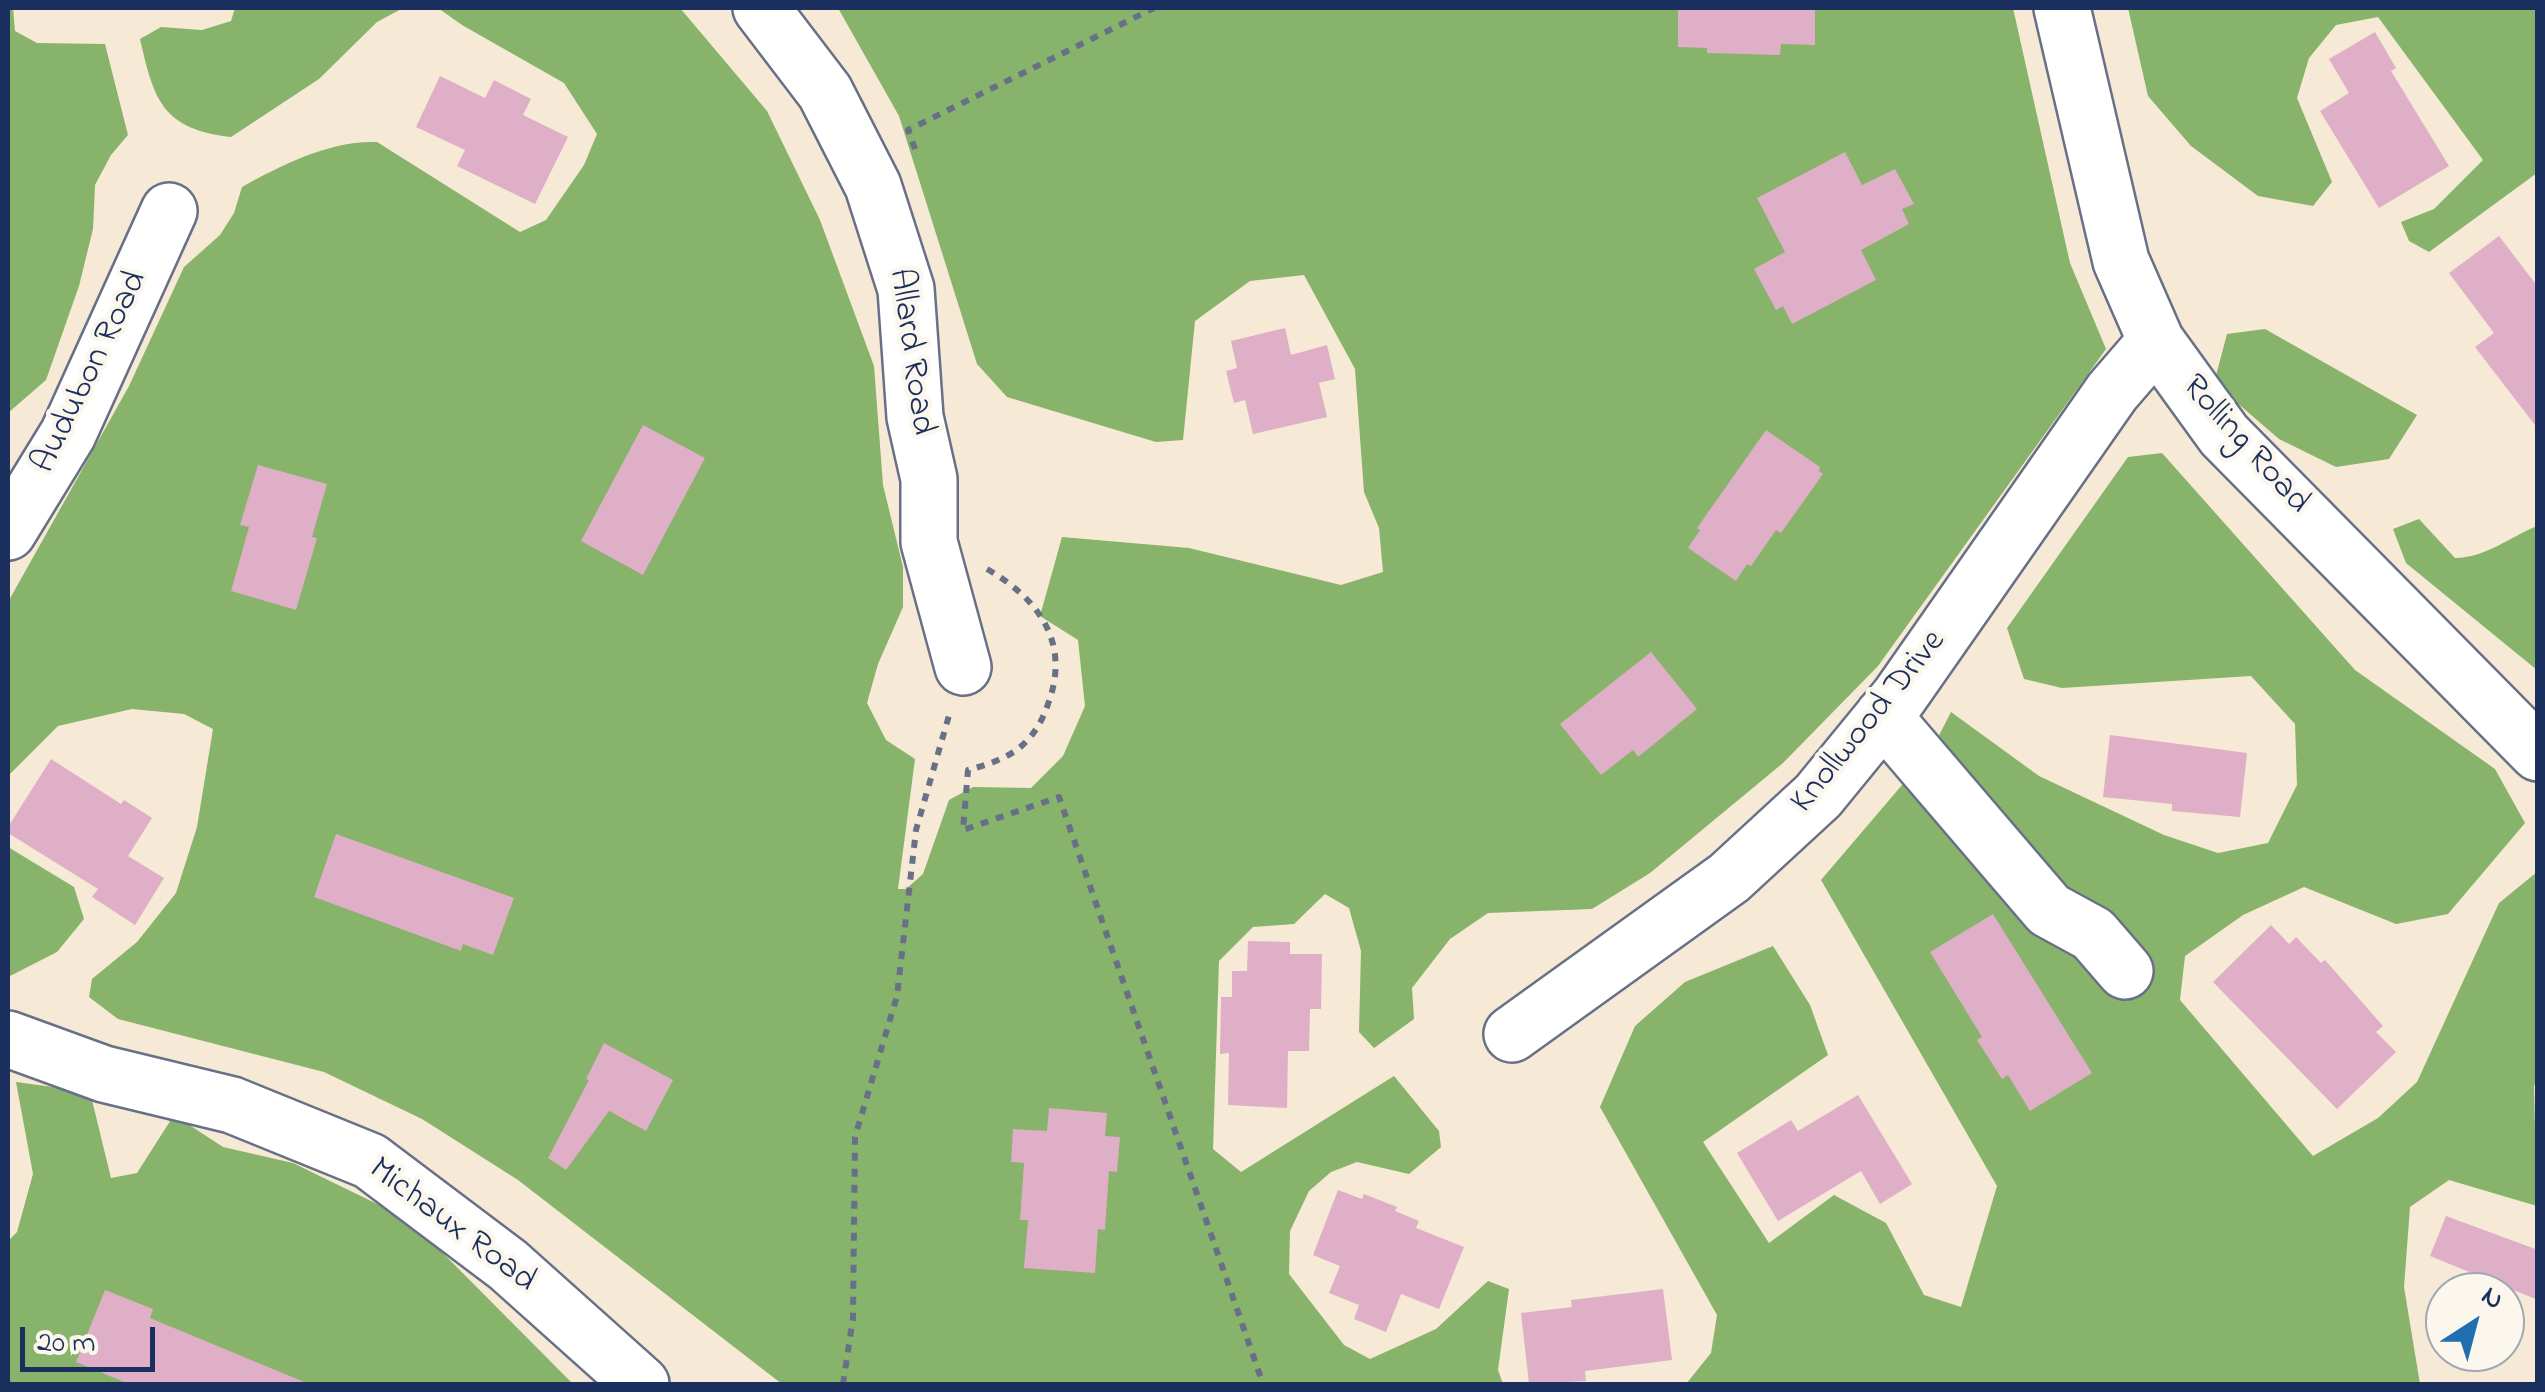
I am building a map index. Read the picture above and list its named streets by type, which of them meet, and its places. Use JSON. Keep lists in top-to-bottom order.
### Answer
{
  "streets": {
    "street": [
      "Allard Road",
      "Audubon Road",
      "Rolling Road",
      "Knollwood Drive",
      "Michaux Road"
    ]
  },
  "crossings": [
    ["Rolling Road", "Knollwood Drive"]
  ],
  "scale_bar": "20 m",
  "north": "top right"
}
